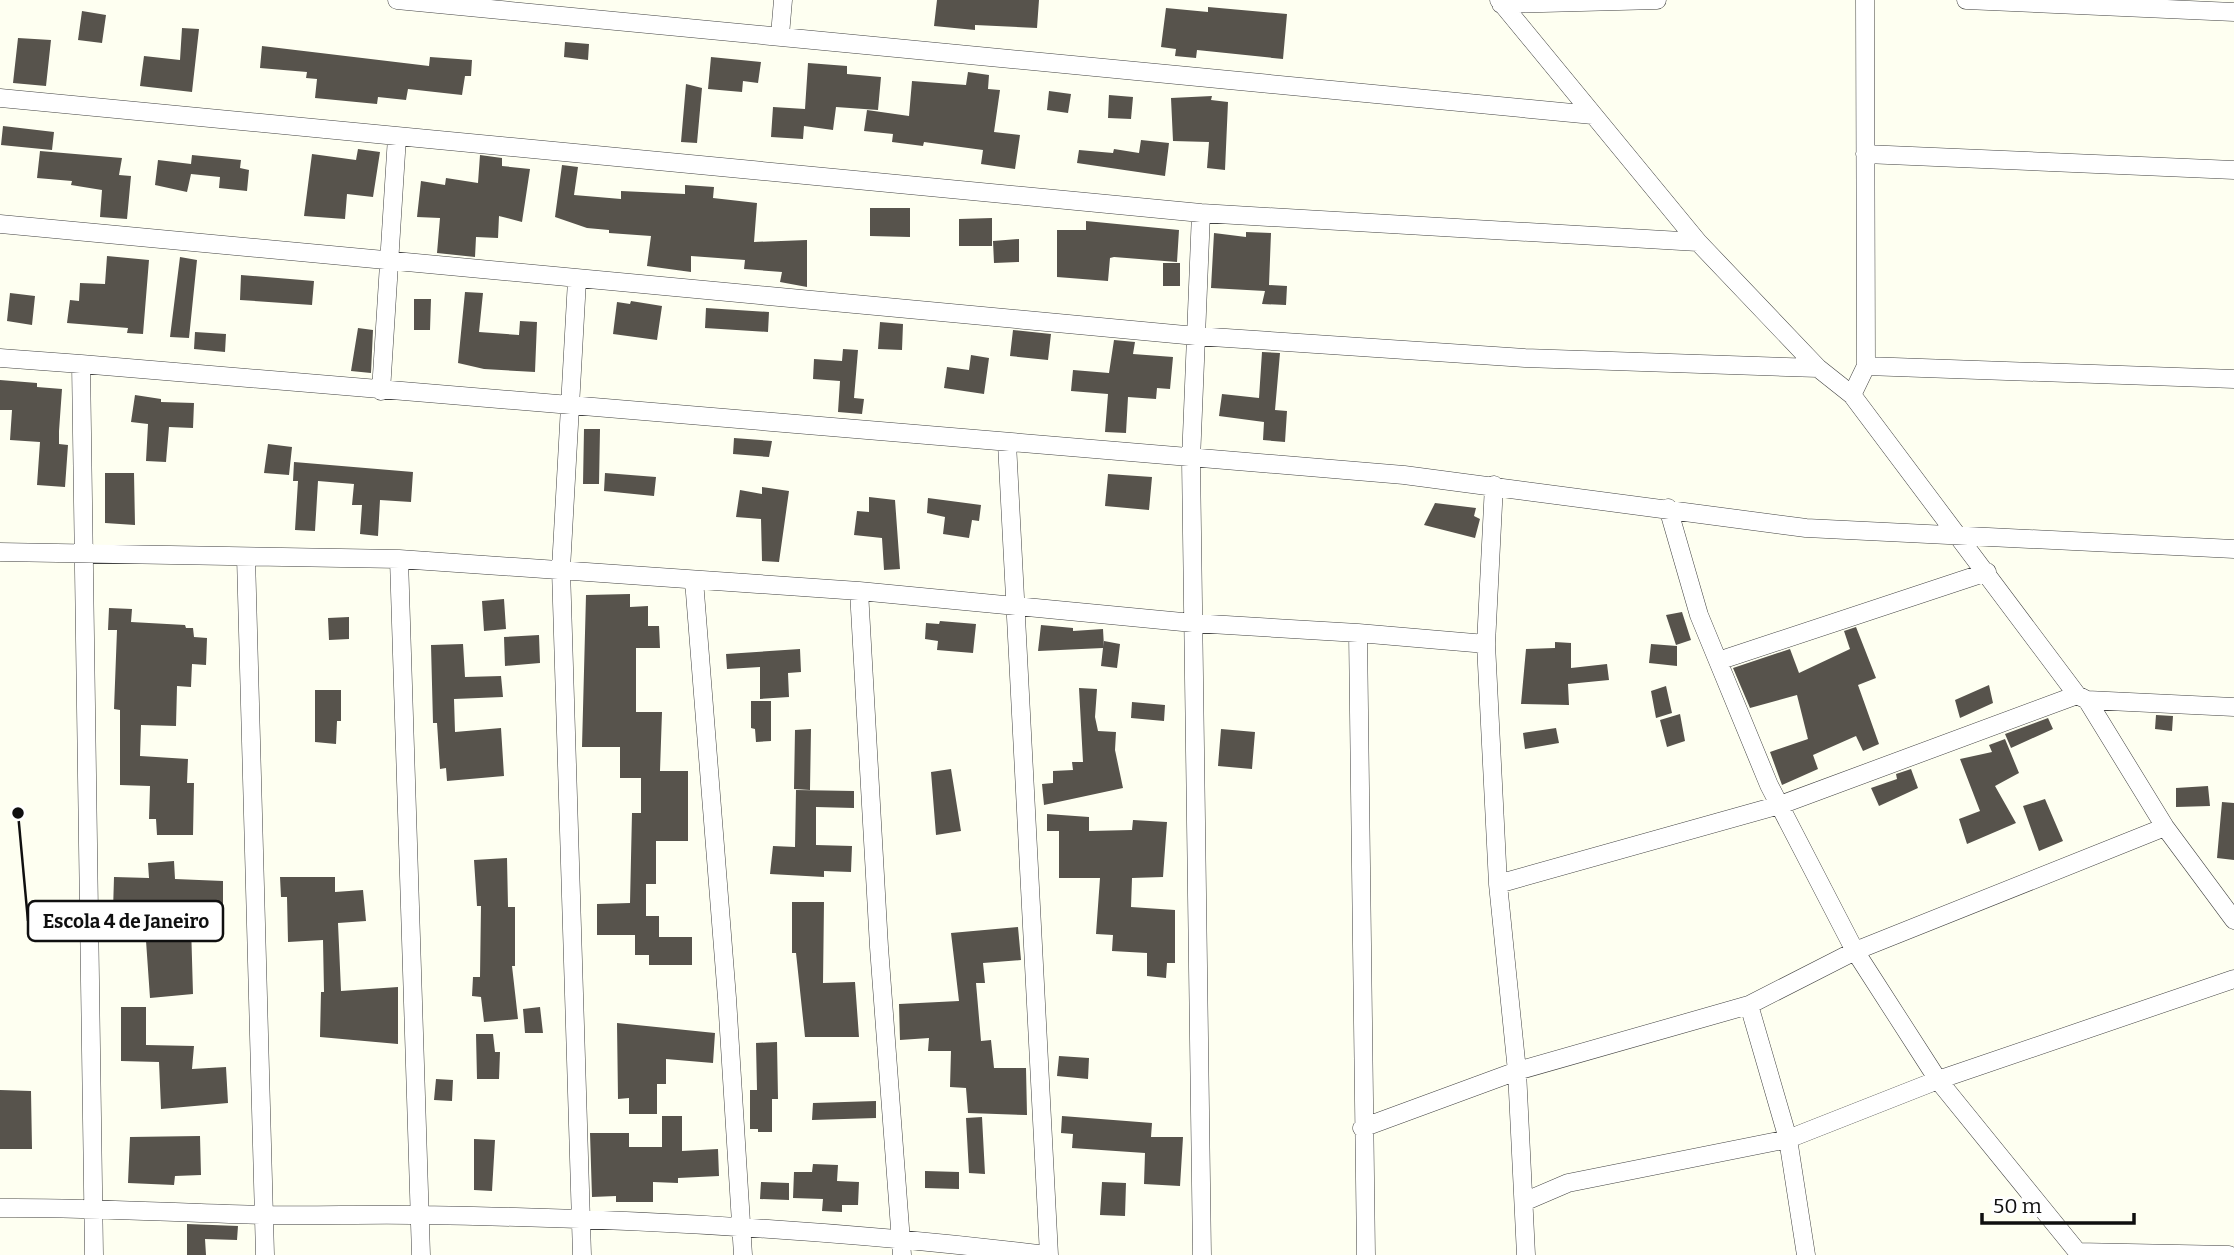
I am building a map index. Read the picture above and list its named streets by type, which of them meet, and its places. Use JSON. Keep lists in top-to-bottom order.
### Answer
{
  "places": ["Escola 4 de Janeiro"],
  "scale_bar": "50 m"
}
